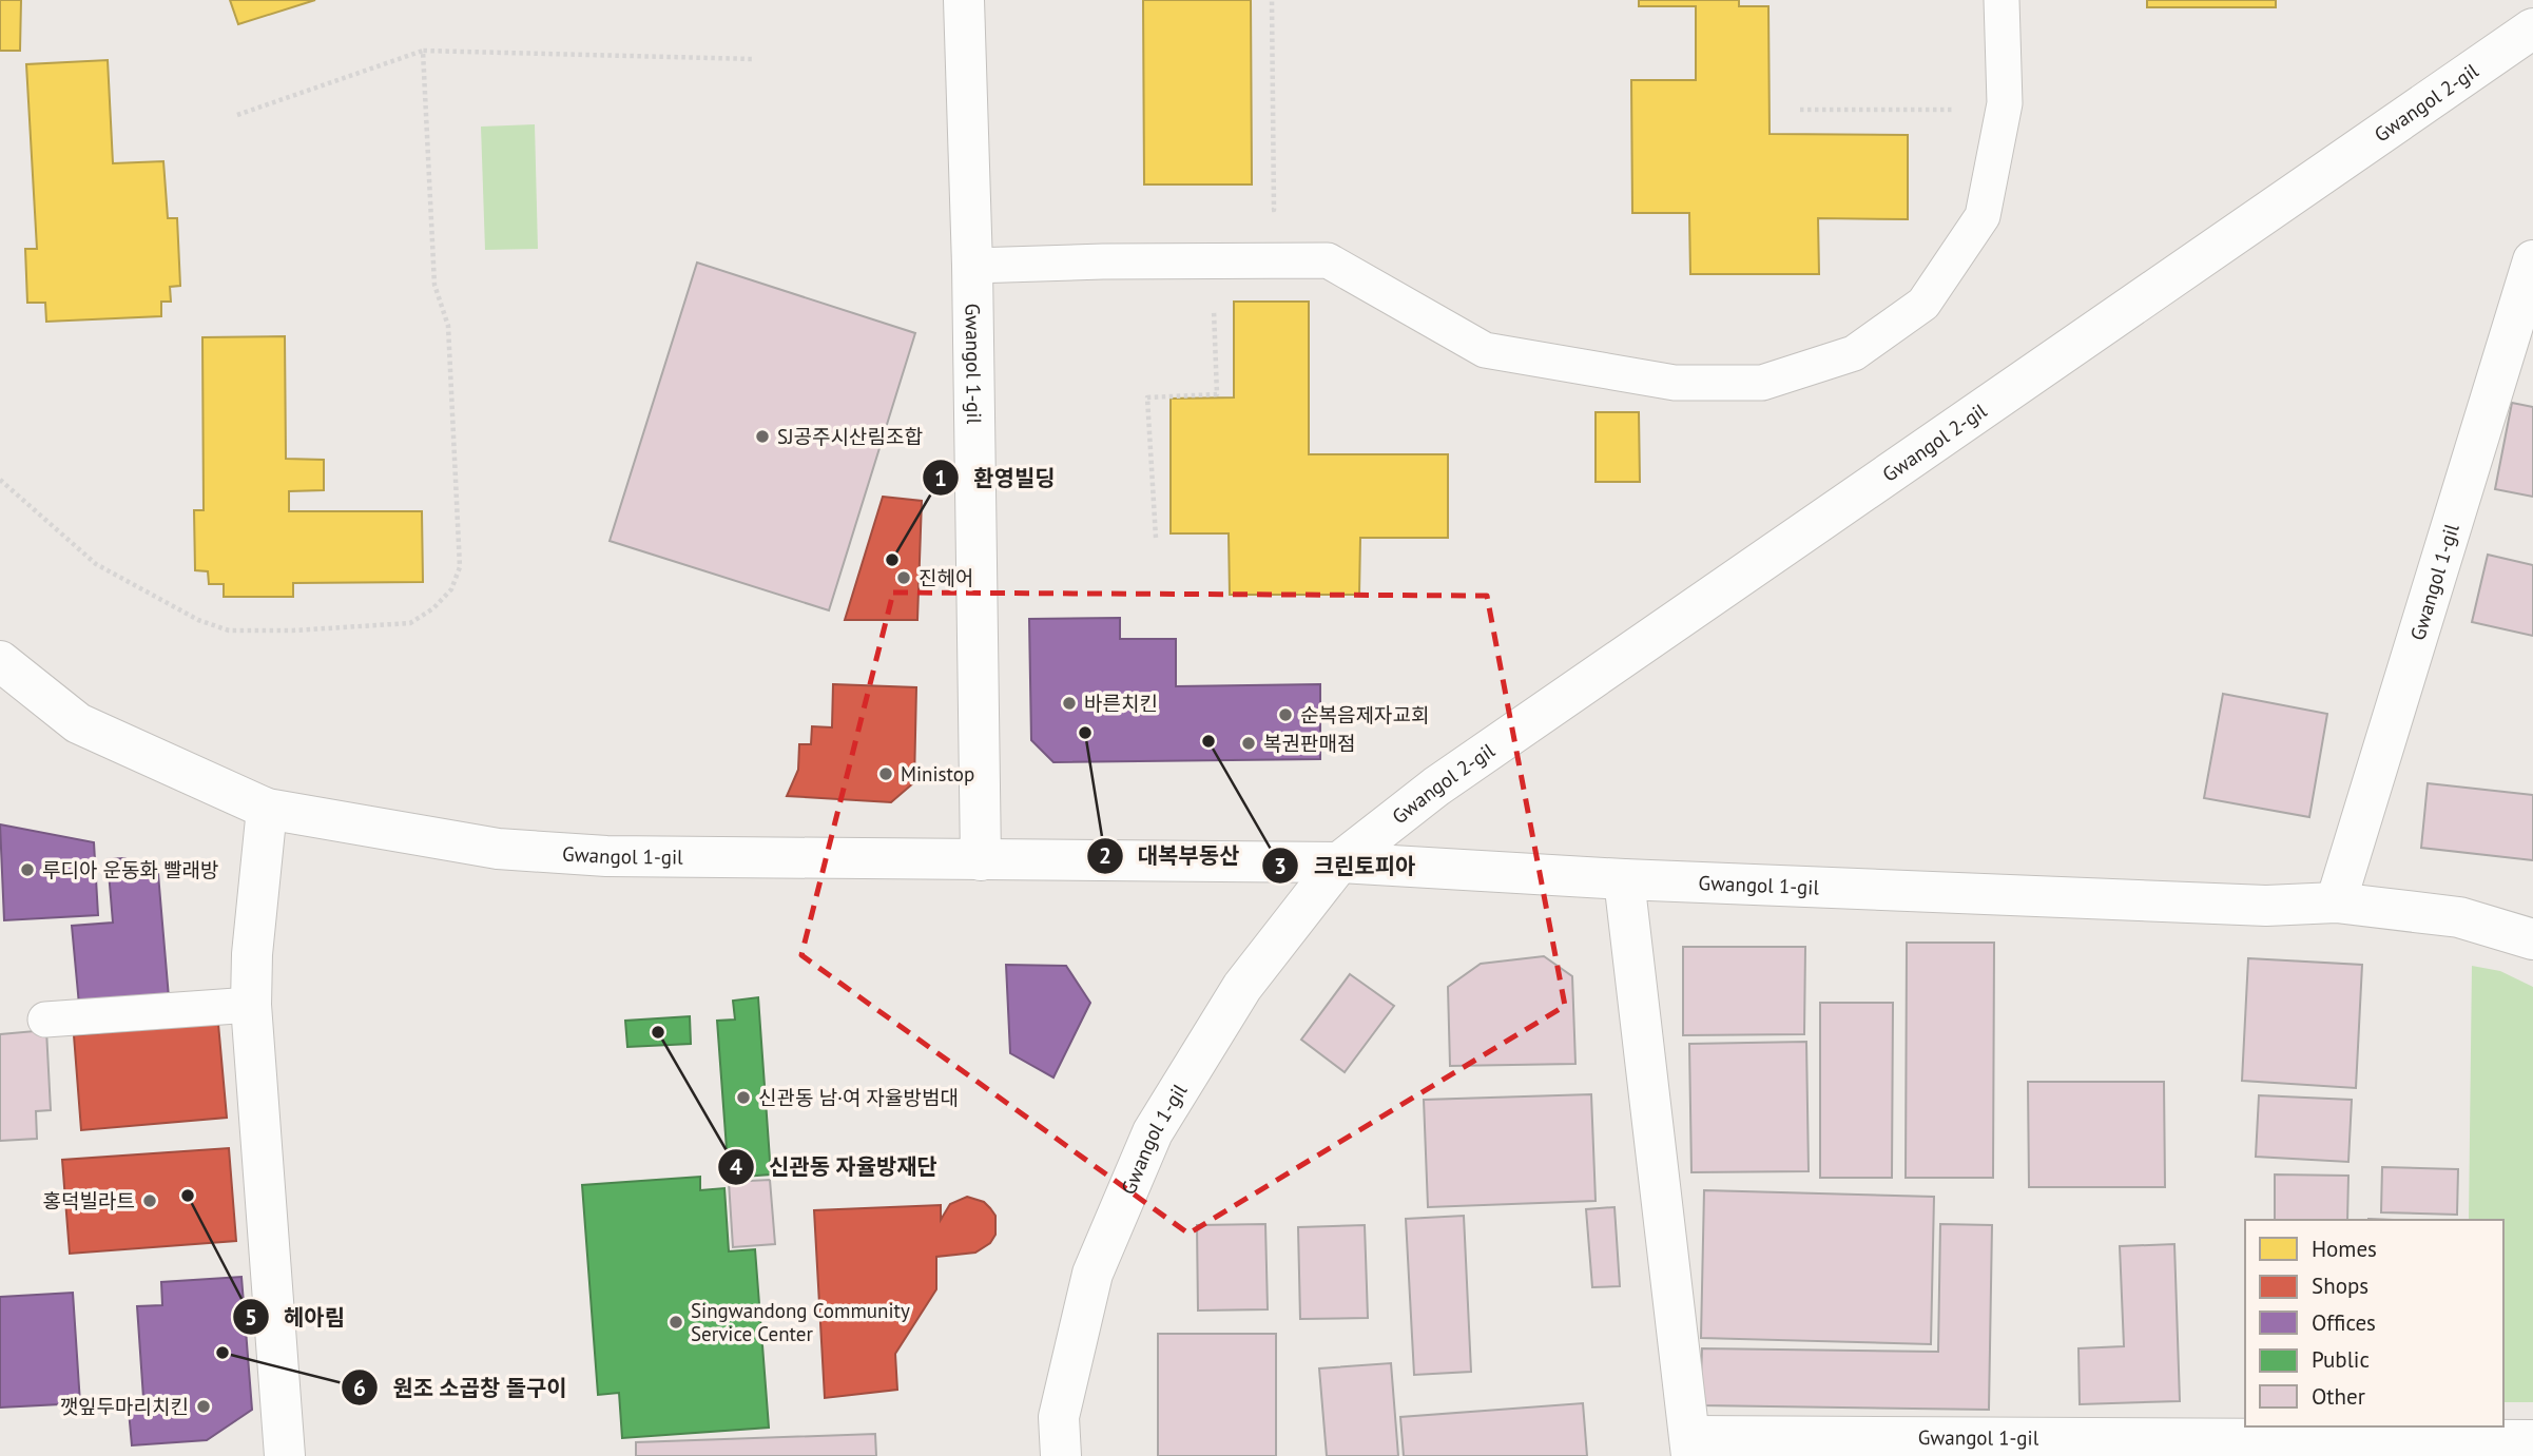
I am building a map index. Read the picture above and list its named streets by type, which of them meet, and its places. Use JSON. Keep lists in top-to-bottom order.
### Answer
{
  "streets": {
    "street": ["Gwangol 2-gil", "Gwangol 1-gil"]
  },
  "crossings": [
    ["Gwangol 2-gil", "Gwangol 1-gil"]
  ],
  "places": [
    "SJ공주시산림조합",
    "환영빌딩",
    "진헤어",
    "바른치킨",
    "순복음제자교회",
    "대복부동산",
    "크린토피아",
    "복권판매점",
    "Ministop",
    "루디아 운동화 빨래방",
    "신관동 자율방재단",
    "신관동 남·여 자율방범대",
    "헤아림",
    "홍덕빌라트",
    "Singwandong Community Service Center",
    "원조 소곱창 돌구이",
    "깻잎두마리치킨"
  ],
  "legend": [
    "Homes",
    "Shops",
    "Offices",
    "Public",
    "Other"
  ]
}
